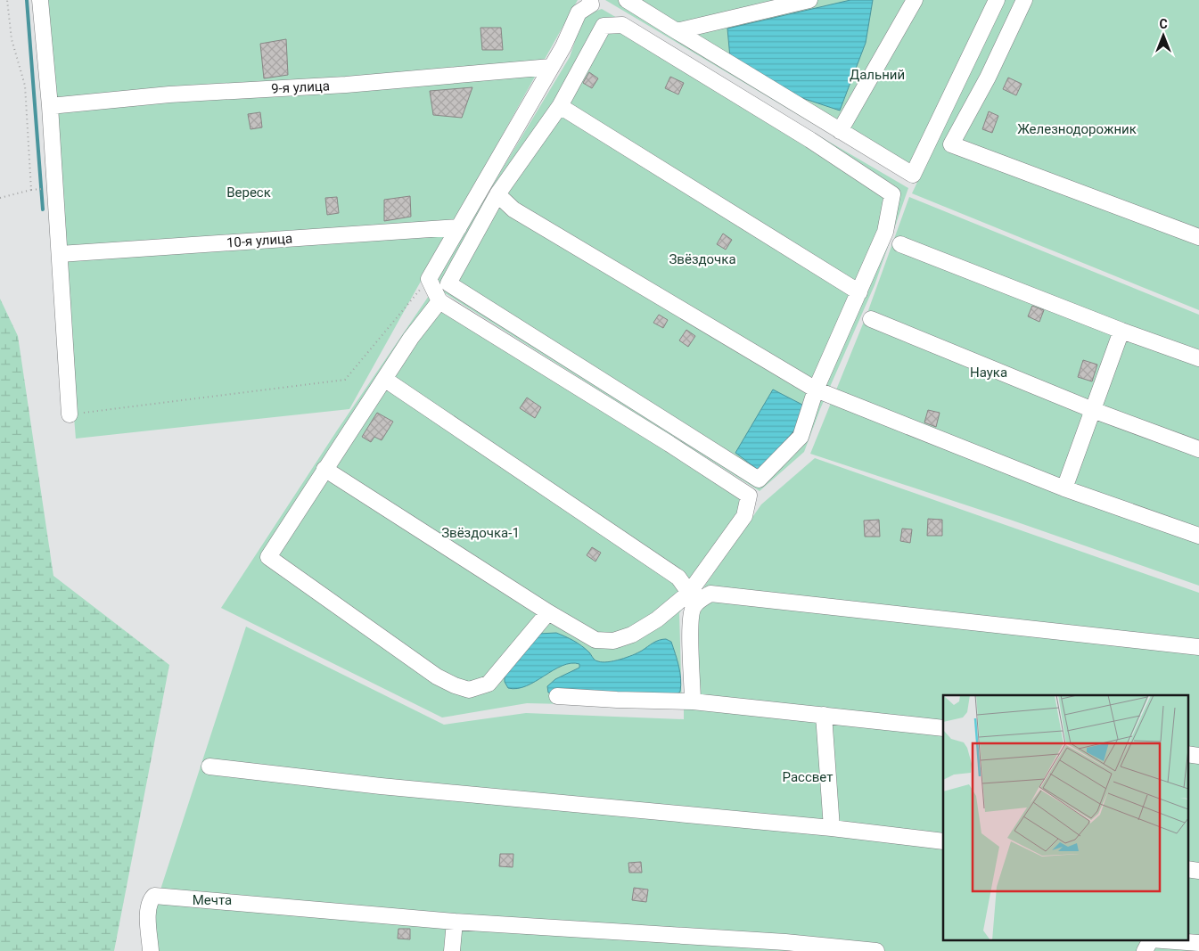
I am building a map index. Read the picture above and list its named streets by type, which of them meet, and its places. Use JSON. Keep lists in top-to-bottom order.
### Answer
{
  "streets": {
    "street": ["9-я улица", "10-я улица"]
  },
  "parks": [
    "Дальний",
    "Железнодорожник",
    "Вереск",
    "Звёздочка",
    "Наука",
    "Звёздочка-1",
    "Рассвет",
    "Мечта"
  ],
  "north": "top"
}
